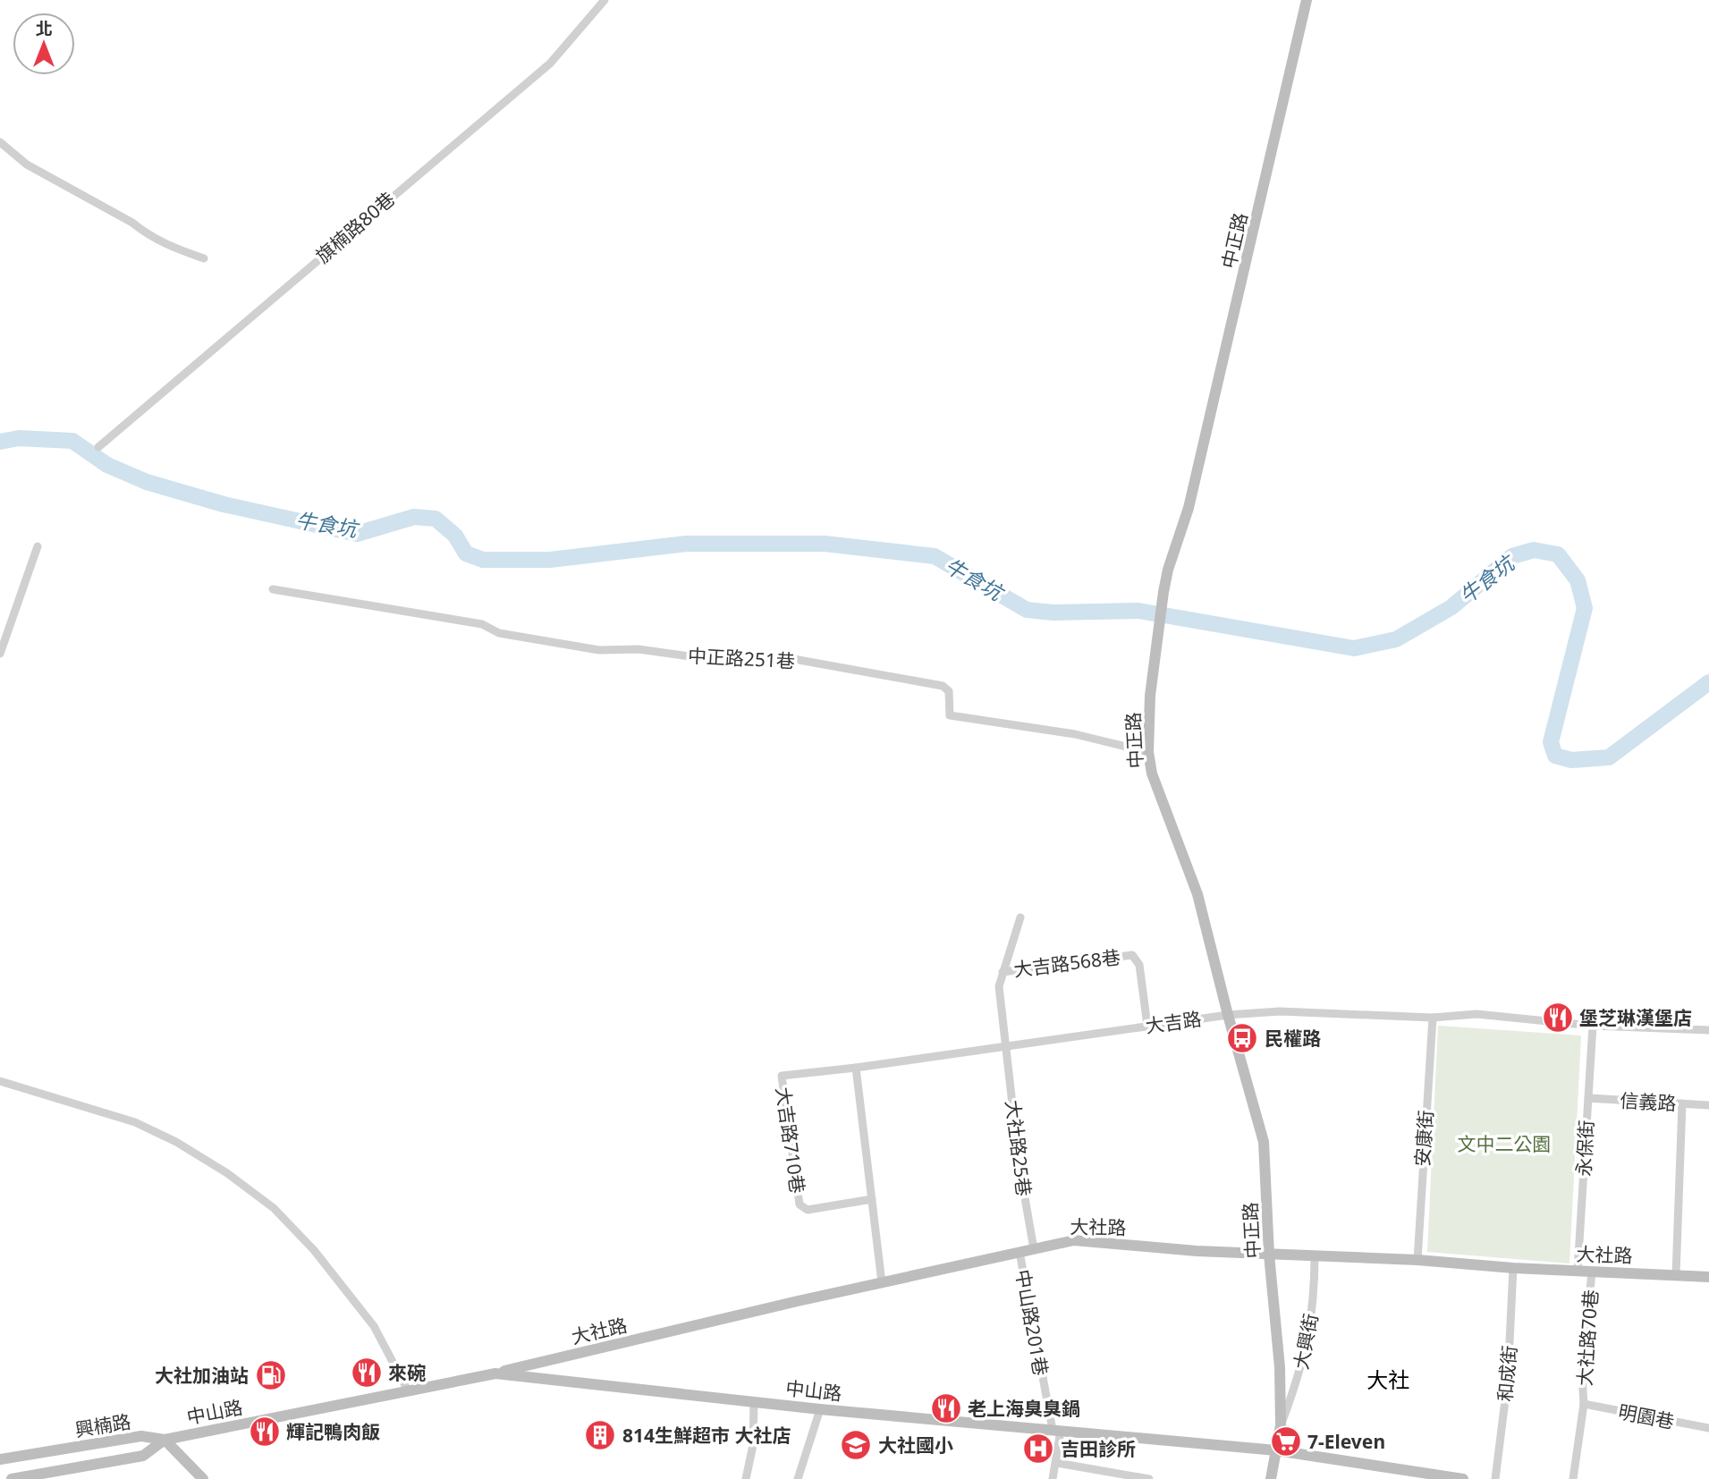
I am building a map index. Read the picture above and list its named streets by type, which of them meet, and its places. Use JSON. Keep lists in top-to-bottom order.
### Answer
{
  "streets": {
    "street": [
      "旗楠路80巷",
      "中正路",
      "中正路251巷",
      "大吉路568巷",
      "大吉路",
      "信義路",
      "安康街",
      "大吉路710巷",
      "大社路25巷",
      "永保街",
      "大社路",
      "中山路201巷",
      "大社路70巷",
      "大興街",
      "和成街",
      "中山路",
      "明園巷",
      "興楠路"
    ]
  },
  "crossings": [
    ["中正路", "中正路251巷"],
    ["中正路", "大吉路"],
    ["中正路", "大社路"],
    ["中正路", "大興街"],
    ["中正路", "中山路"],
    ["大吉路568巷", "大吉路"],
    ["大吉路568巷", "大社路25巷"],
    ["大吉路", "安康街"],
    ["大吉路", "大吉路710巷"],
    ["大吉路", "大社路25巷"],
    ["大吉路", "永保街"],
    ["信義路", "永保街"],
    ["安康街", "大社路"],
    ["大社路25巷", "大社路"],
    ["永保街", "大社路"],
    ["大社路", "中山路201巷"],
    ["大社路", "大社路70巷"],
    ["大社路", "大興街"],
    ["大社路", "和成街"],
    ["大社路", "中山路"],
    ["中山路201巷", "中山路"],
    ["大社路70巷", "明園巷"],
    ["中山路", "興楠路"]
  ],
  "districts": ["大社"],
  "water": ["牛食坑"],
  "parks": ["文中二公園"],
  "places": {
    "restaurant": [
      "堡芝琳漢堡店",
      "來碗",
      "老上海臭臭鍋",
      "輝記鴨肉飯"
    ],
    "bus stop": ["民權路"],
    "fuel station": ["大社加油站"],
    "building": ["814生鮮超市 大社店"],
    "supermarket": ["7-Eleven"],
    "school or university": ["大社國小"],
    "hospital": ["吉田診所"]
  },
  "north": "top"
}
